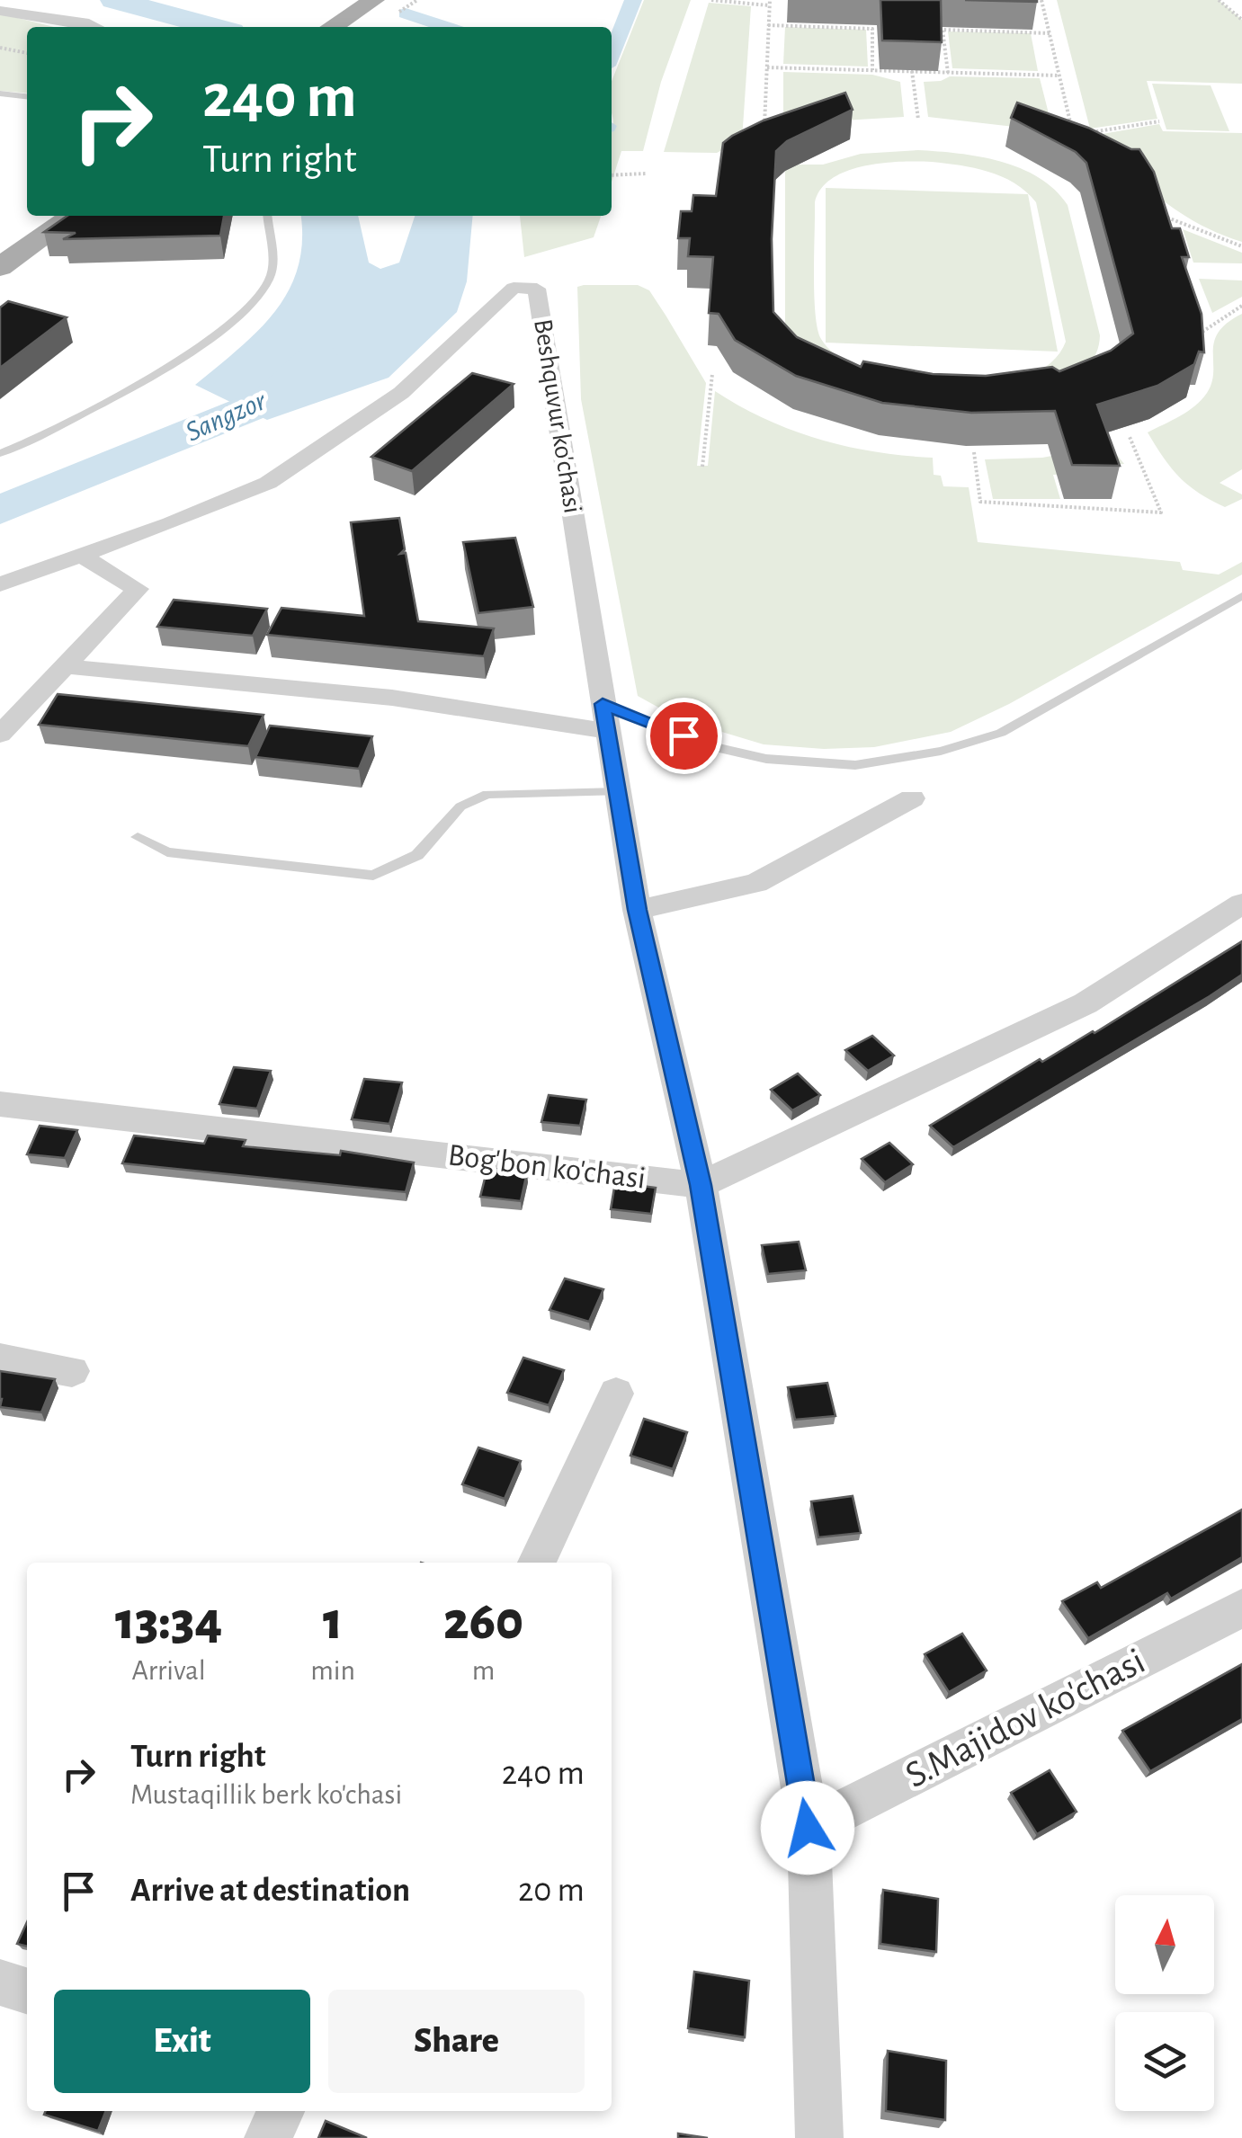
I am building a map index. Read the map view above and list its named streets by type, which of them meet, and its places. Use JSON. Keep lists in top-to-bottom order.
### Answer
{
  "streets": {
    "street": ["Beshquvur ko'chasi", "Bog'bon ko'chasi", "S.Majidov ko'chasi"]
  },
  "water": ["Sangzor"],
  "north": "top",
  "page": {
    "turn": ["240 m", "Turn right"],
    "eta": [
      "13:34",
      "Arrival",
      "1",
      "min",
      "260",
      "m"
    ],
    "list": [
      {
        "name": "Turn right",
        "note": "Mustaqillik berk ko'chasi",
        "value": "240 m"
      },
      {
        "name": "Arrive at destination",
        "value": "20 m"
      }
    ],
    "buttons": ["Exit", "Share"]
  }
}
